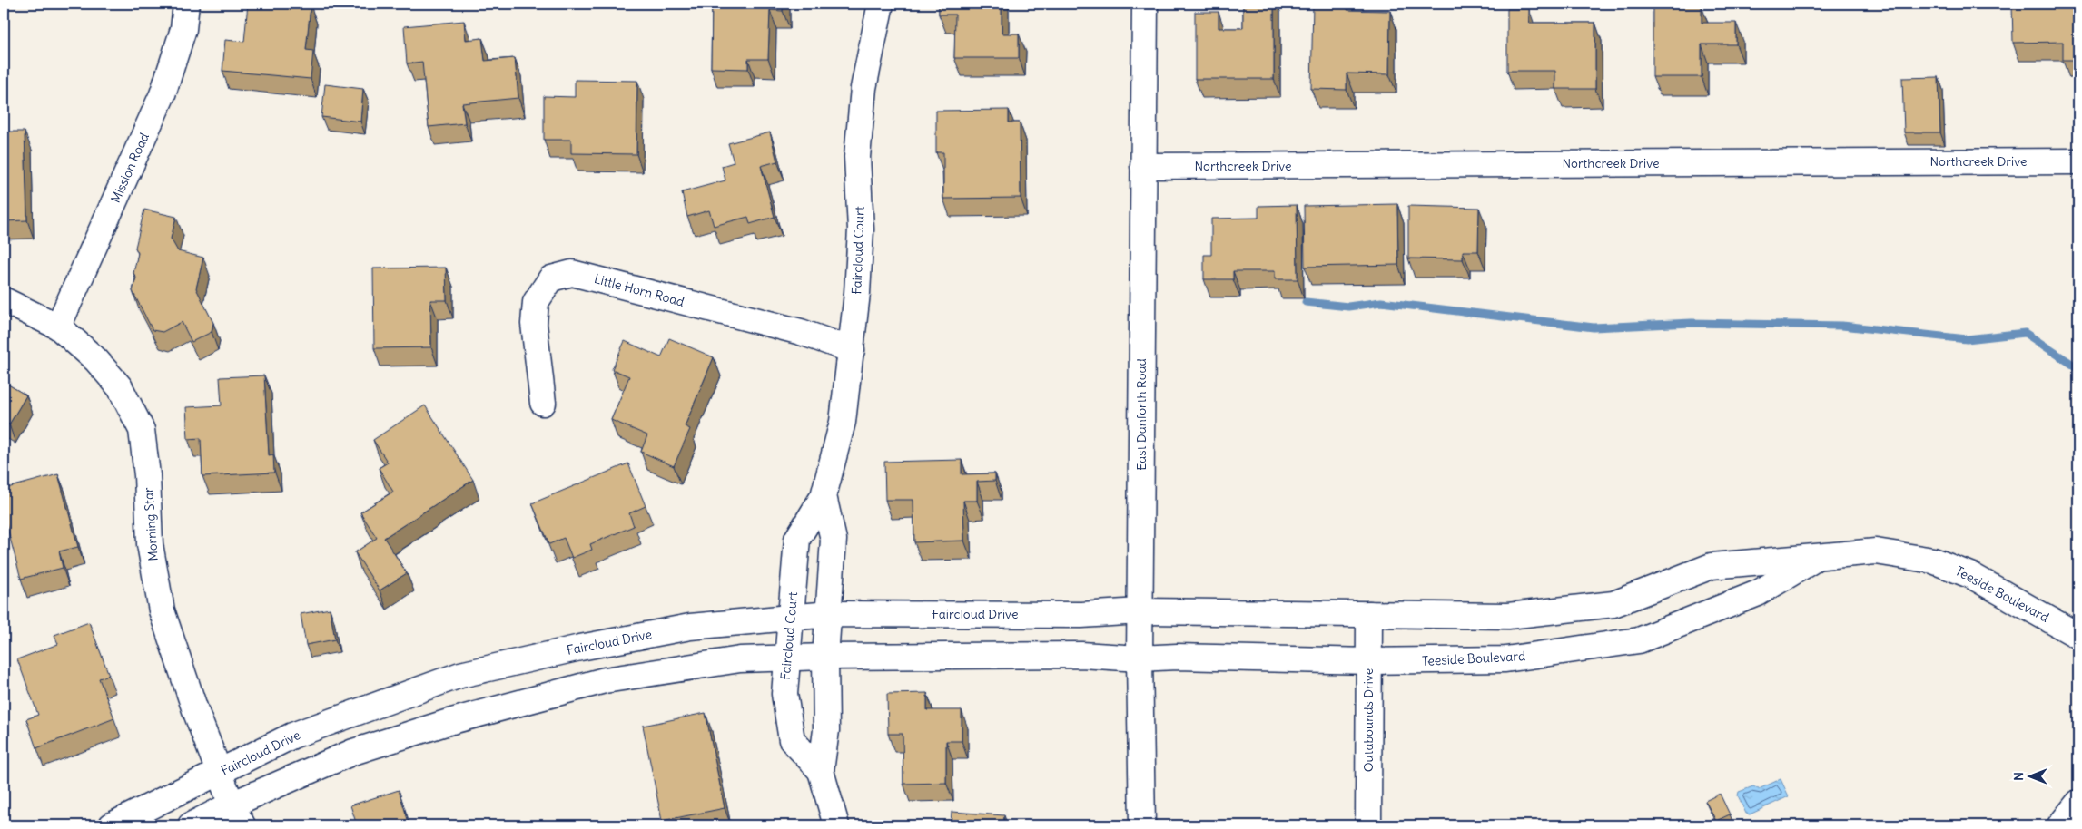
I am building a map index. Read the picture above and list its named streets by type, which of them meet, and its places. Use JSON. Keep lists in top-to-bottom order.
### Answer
{
  "streets": {
    "street": [
      "Northcreek Drive",
      "Mission Road",
      "Faircloud Court",
      "Little Horn Road",
      "East Danforth Road",
      "Morning Star",
      "Teeside Boulevard",
      "Faircloud Drive",
      "Outabounds Drive"
    ]
  },
  "crossings": [
    ["Northcreek Drive", "East Danforth Road"],
    ["Mission Road", "Morning Star"],
    ["Faircloud Court", "Little Horn Road"],
    ["Faircloud Court", "Faircloud Drive"],
    ["East Danforth Road", "Teeside Boulevard"],
    ["East Danforth Road", "Faircloud Drive"],
    ["Morning Star", "Faircloud Drive"],
    ["Teeside Boulevard", "Faircloud Drive"],
    ["Teeside Boulevard", "Outabounds Drive"]
  ],
  "north": "left"
}
